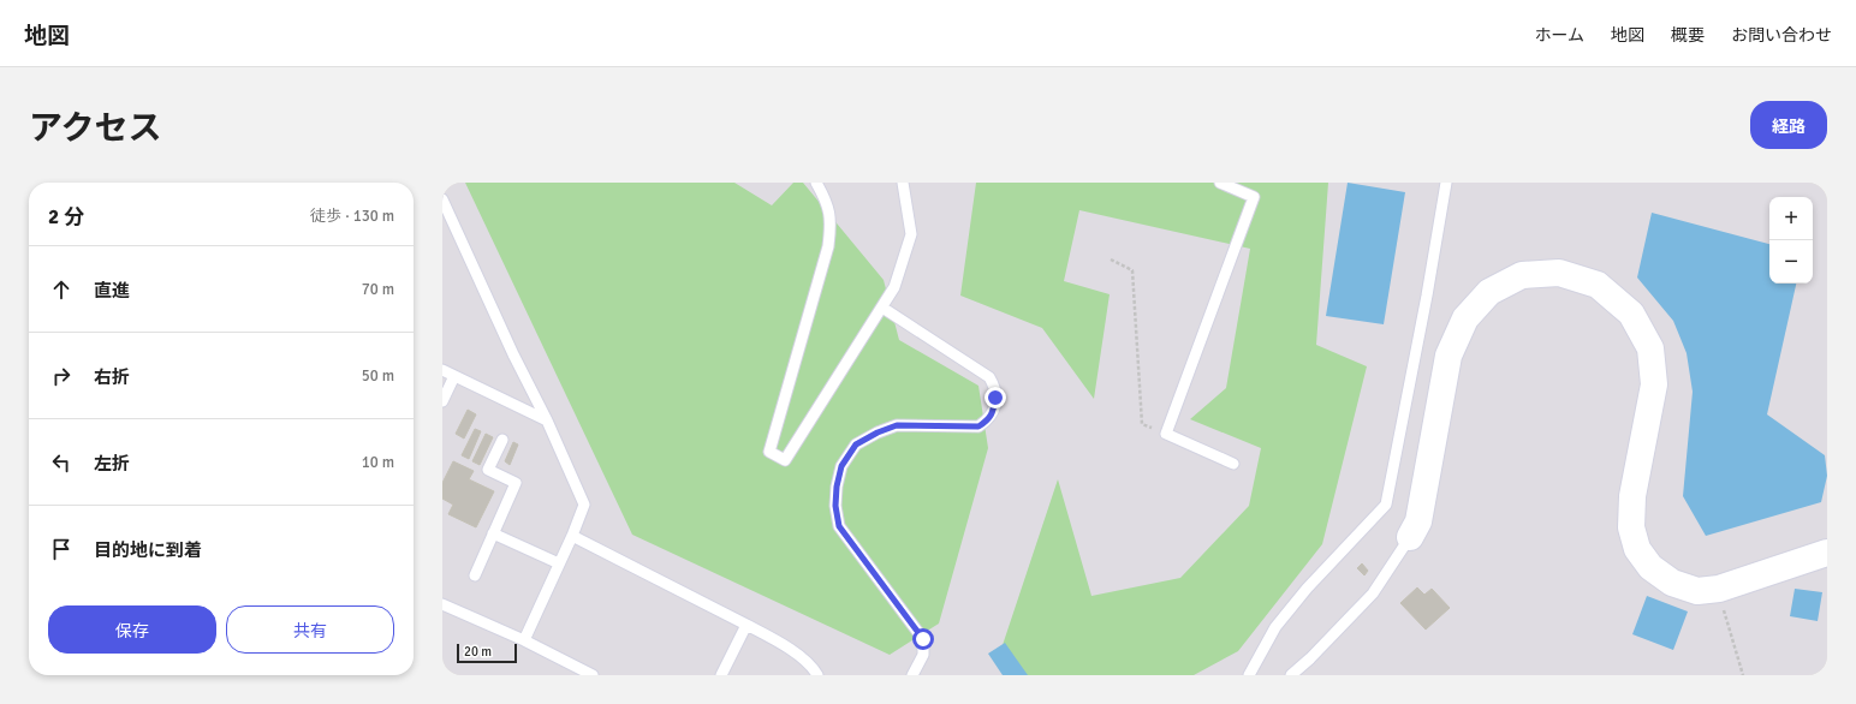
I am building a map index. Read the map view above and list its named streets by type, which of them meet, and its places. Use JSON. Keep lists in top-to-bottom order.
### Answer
{
  "scale_bar": "20 m",
  "page": {
    "header": "地図",
    "nav": [
      "ホーム",
      "地図",
      "概要",
      "お問い合わせ"
    ],
    "title": "アクセス",
    "buttons": [
      "経路",
      ["保存", "共有"]
    ],
    "heading": ["2 分", "徒歩 · 130 m"],
    "map_buttons": ["+", "−"],
    "list": [
      ["直進", "70 m"],
      ["右折", "50 m"],
      ["左折", "10 m"],
      "目的地に到着"
    ],
    "scale": "20 m"
  }
}
